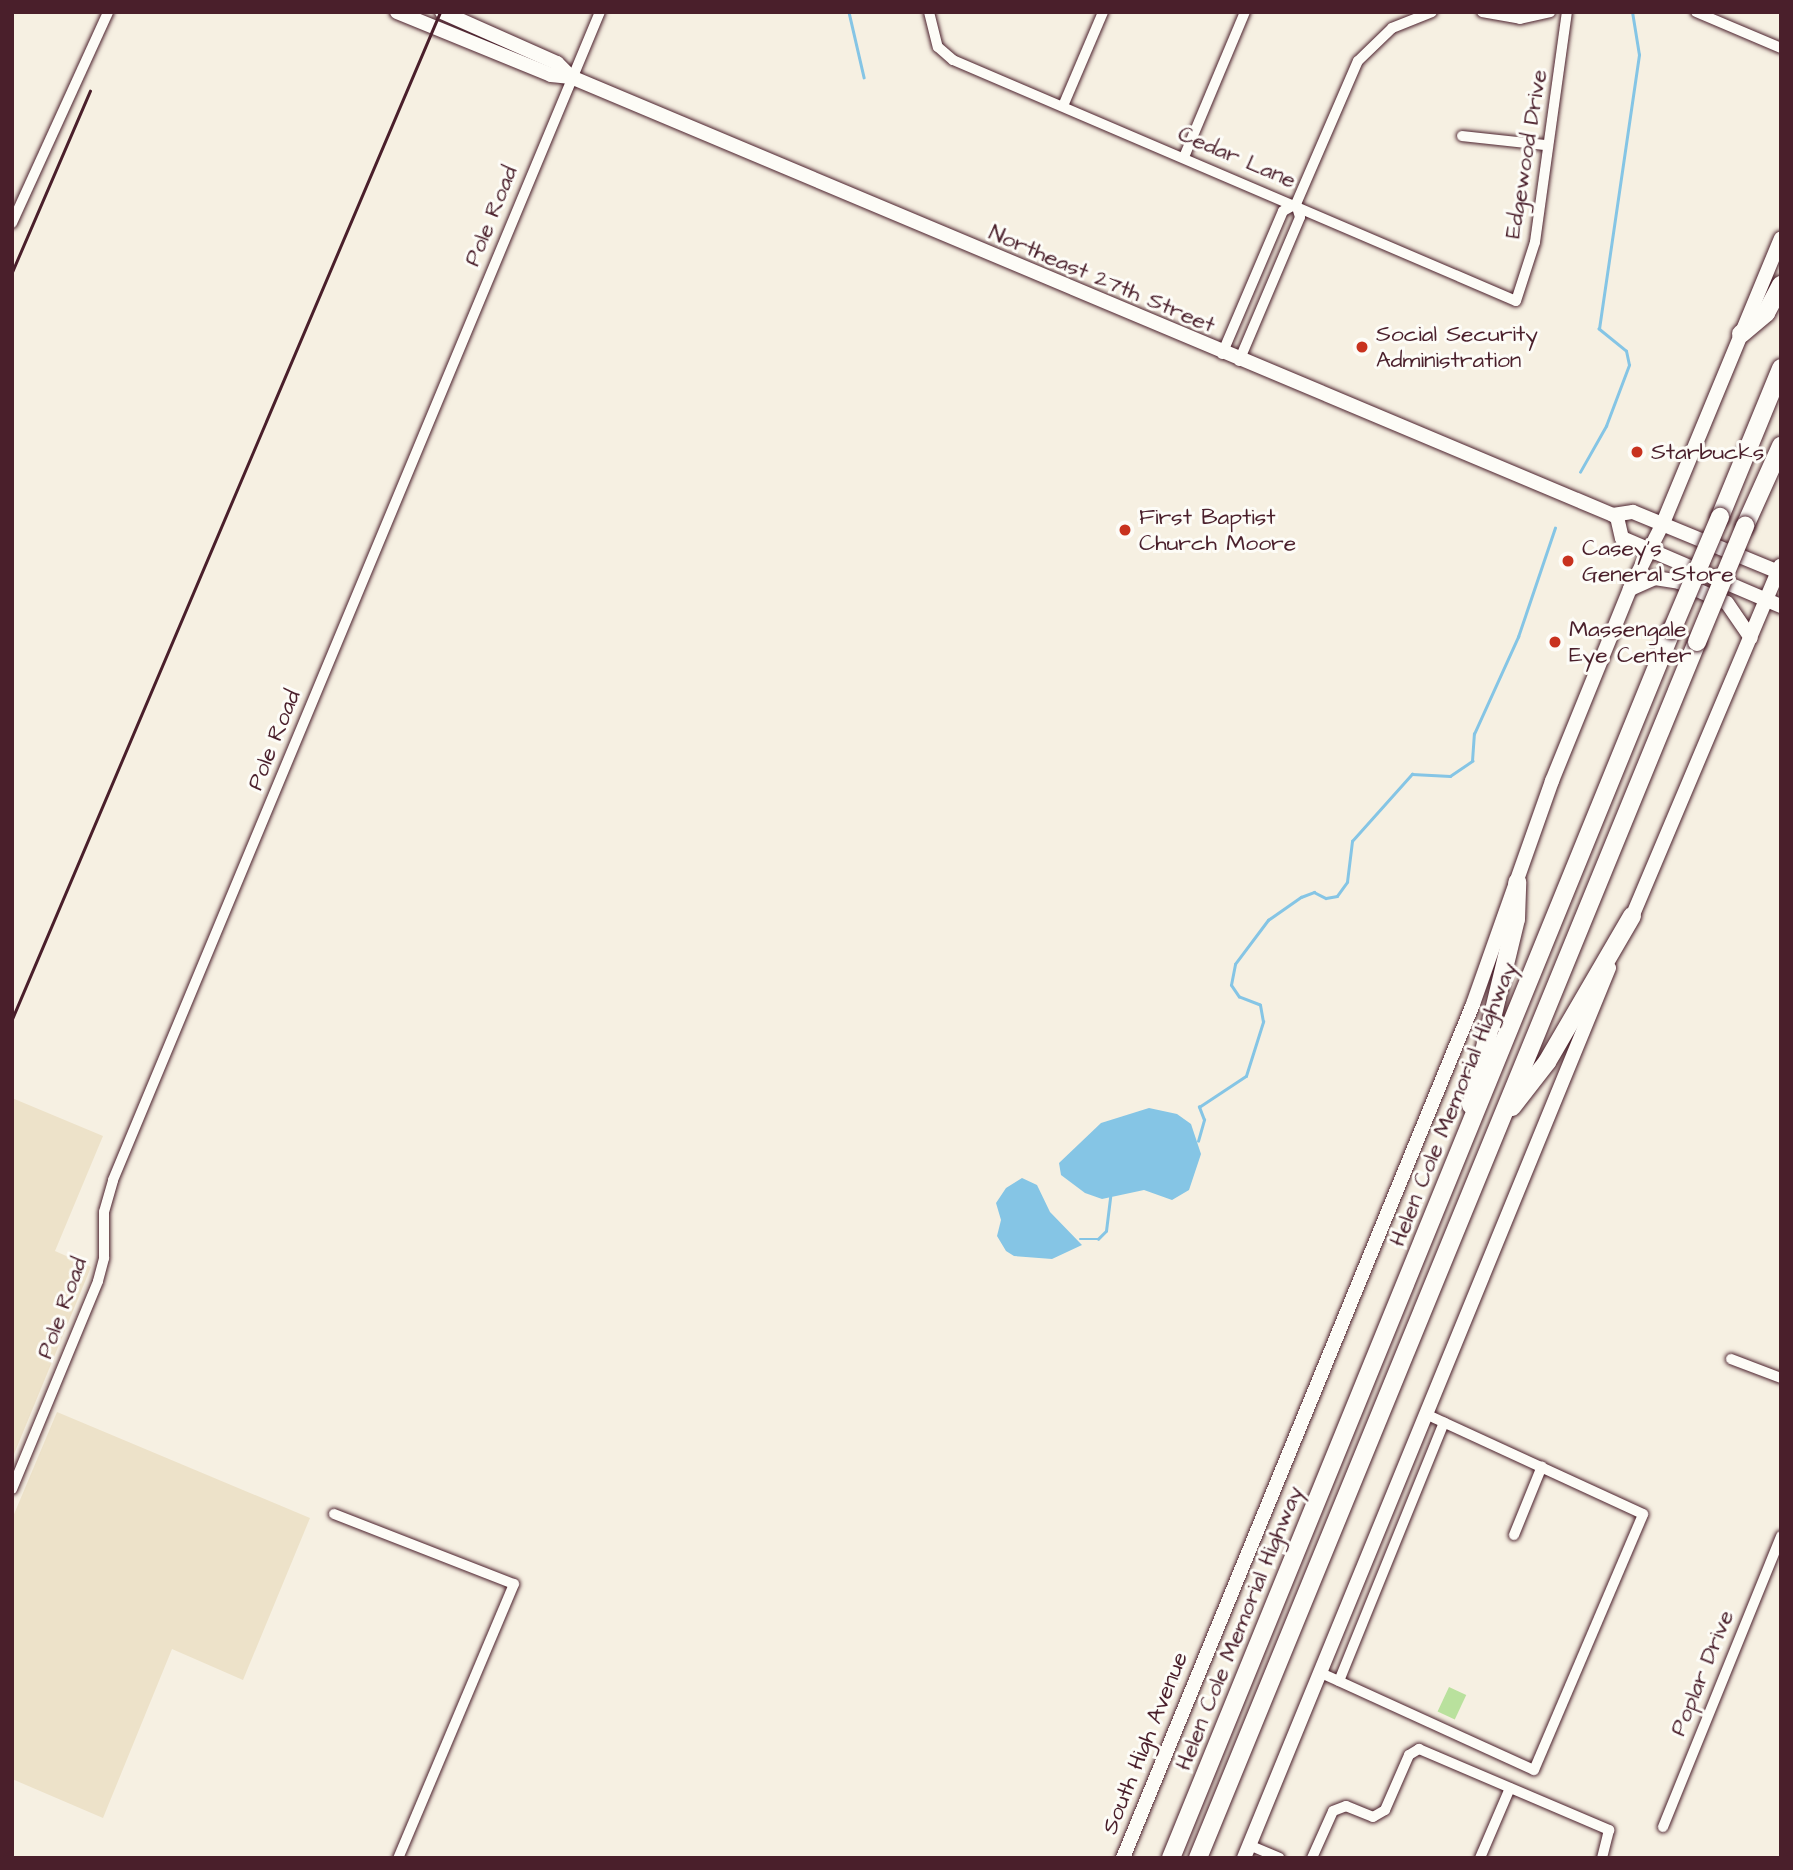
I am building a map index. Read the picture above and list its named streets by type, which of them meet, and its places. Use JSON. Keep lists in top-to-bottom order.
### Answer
{
  "streets": {
    "highway": ["Helen Cole Memorial Highway"],
    "main road": ["Northeast 27th Street", "South High Avenue"],
    "street": [
      "Edgewood Drive",
      "Cedar Lane",
      "Pole Road",
      "Poplar Drive"
    ]
  },
  "crossings": [
    ["Edgewood Drive", "Cedar Lane"],
    ["Pole Road", "Northeast 27th Street"],
    ["Northeast 27th Street", "South High Avenue"]
  ],
  "places": [
    "Social Security Administration",
    "Starbucks",
    "First Baptist Church Moore",
    "Casey's General Store",
    "Massengale Eye Center"
  ]
}
